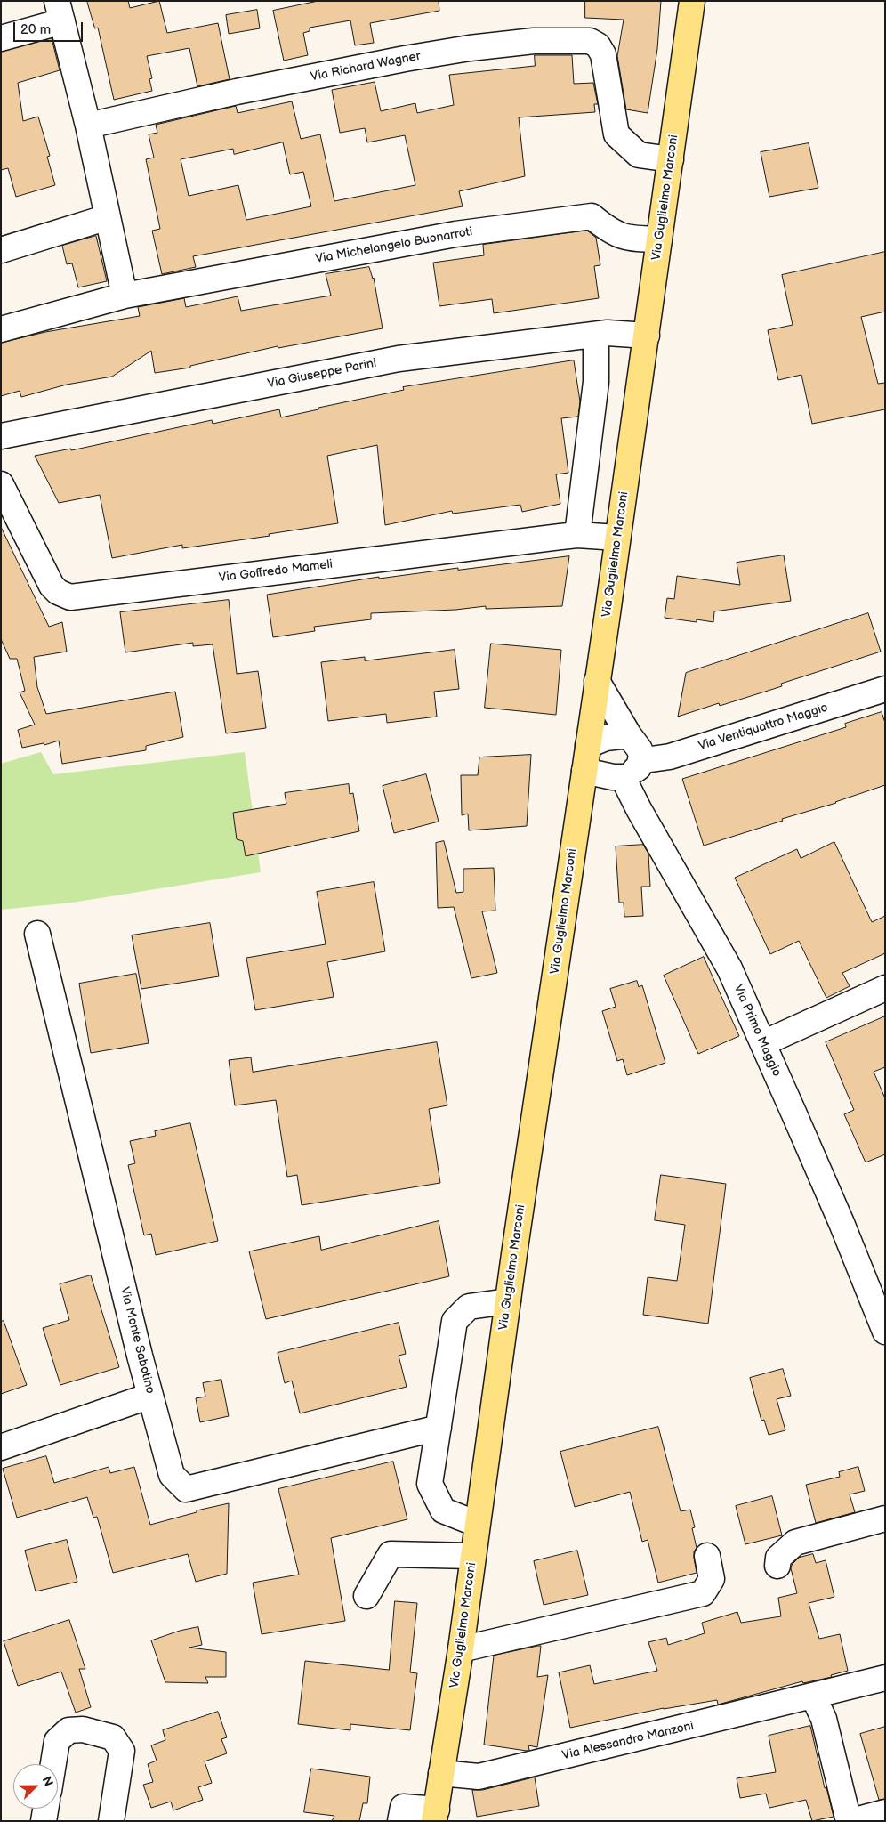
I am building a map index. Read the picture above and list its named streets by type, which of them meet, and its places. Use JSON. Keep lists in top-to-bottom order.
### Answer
{
  "streets": {
    "main road": ["Via Guglielmo Marconi"],
    "street": [
      "Via Richard Wagner",
      "Via Michelangelo Buonarroti",
      "Via Giuseppe Parini",
      "Via Goffredo Mameli",
      "Via Ventiquattro Maggio",
      "Via Primo Maggio",
      "Via Monte Sabotino",
      "Via Alessandro Manzoni"
    ]
  },
  "crossings": [
    ["Via Richard Wagner", "Via Guglielmo Marconi"],
    ["Via Guglielmo Marconi", "Via Michelangelo Buonarroti"],
    ["Via Guglielmo Marconi", "Via Giuseppe Parini"],
    ["Via Guglielmo Marconi", "Via Goffredo Mameli"],
    ["Via Guglielmo Marconi", "Via Ventiquattro Maggio"],
    ["Via Guglielmo Marconi", "Via Primo Maggio"],
    ["Via Guglielmo Marconi", "Via Alessandro Manzoni"],
    ["Via Ventiquattro Maggio", "Via Primo Maggio"]
  ],
  "scale_bar": "20 m",
  "north": "top right"
}
